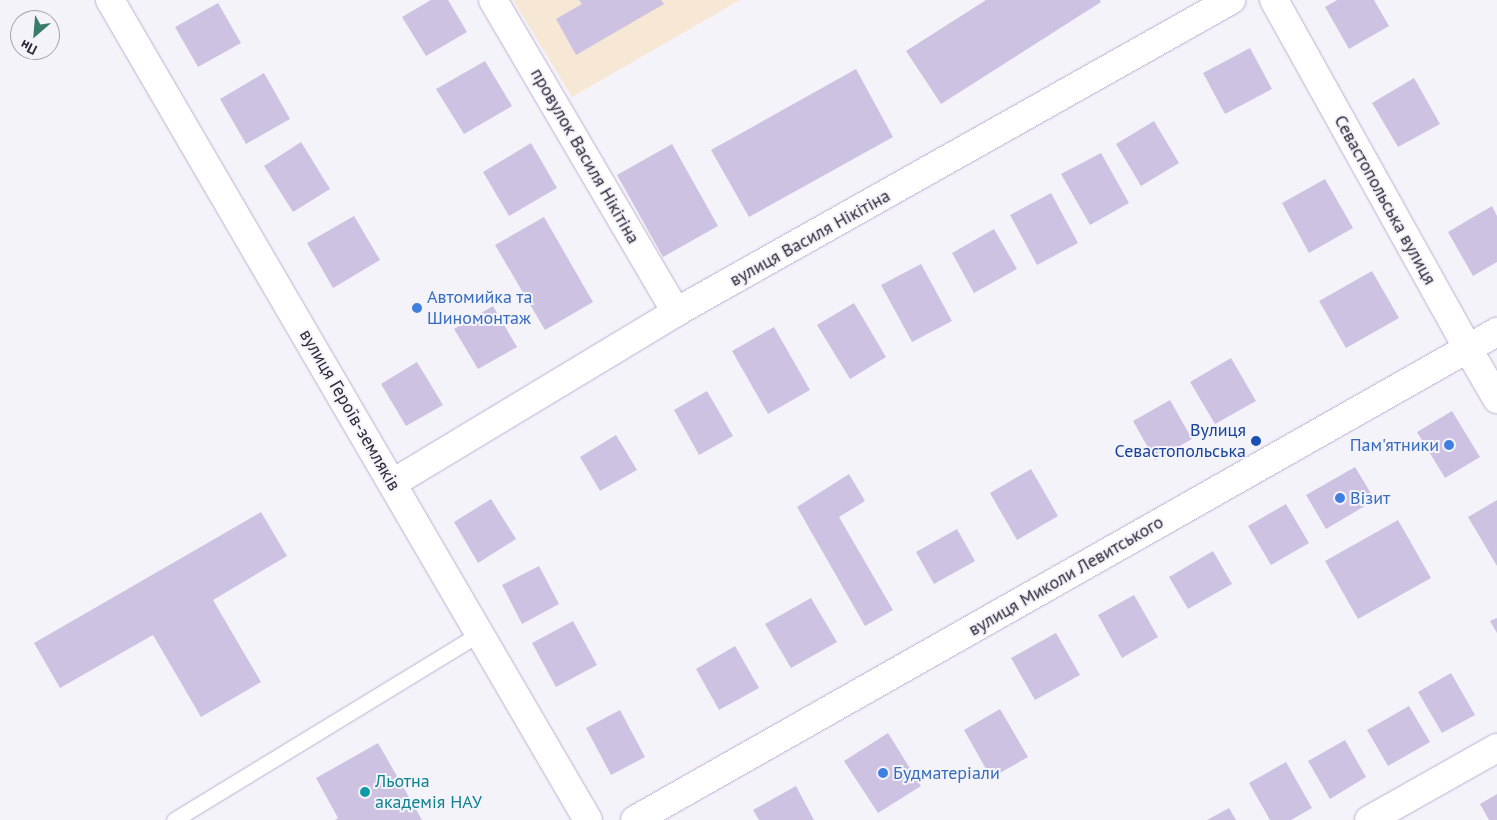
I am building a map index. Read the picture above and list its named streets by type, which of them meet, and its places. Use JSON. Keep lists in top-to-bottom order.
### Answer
{
  "streets": {
    "main road": [
      "провулок Василя Нікітіна",
      "Севастопольська вулиця",
      "вулиця Василя Нікітіна",
      "вулиця Героїв-земляків",
      "вулиця Миколи Левитського"
    ]
  },
  "crossings": [
    ["провулок Василя Нікітіна", "вулиця Василя Нікітіна"],
    ["Севастопольська вулиця", "вулиця Миколи Левитського"],
    ["вулиця Василя Нікітіна", "вулиця Героїв-земляків"]
  ],
  "places": [
    "Автомийка та Шиномонтаж",
    "Вулиця Севастопольська",
    "Пам'ятники",
    "Візит",
    "Будматеріали",
    "Льотна академія НАУ"
  ],
  "north": "bottom left"
}
